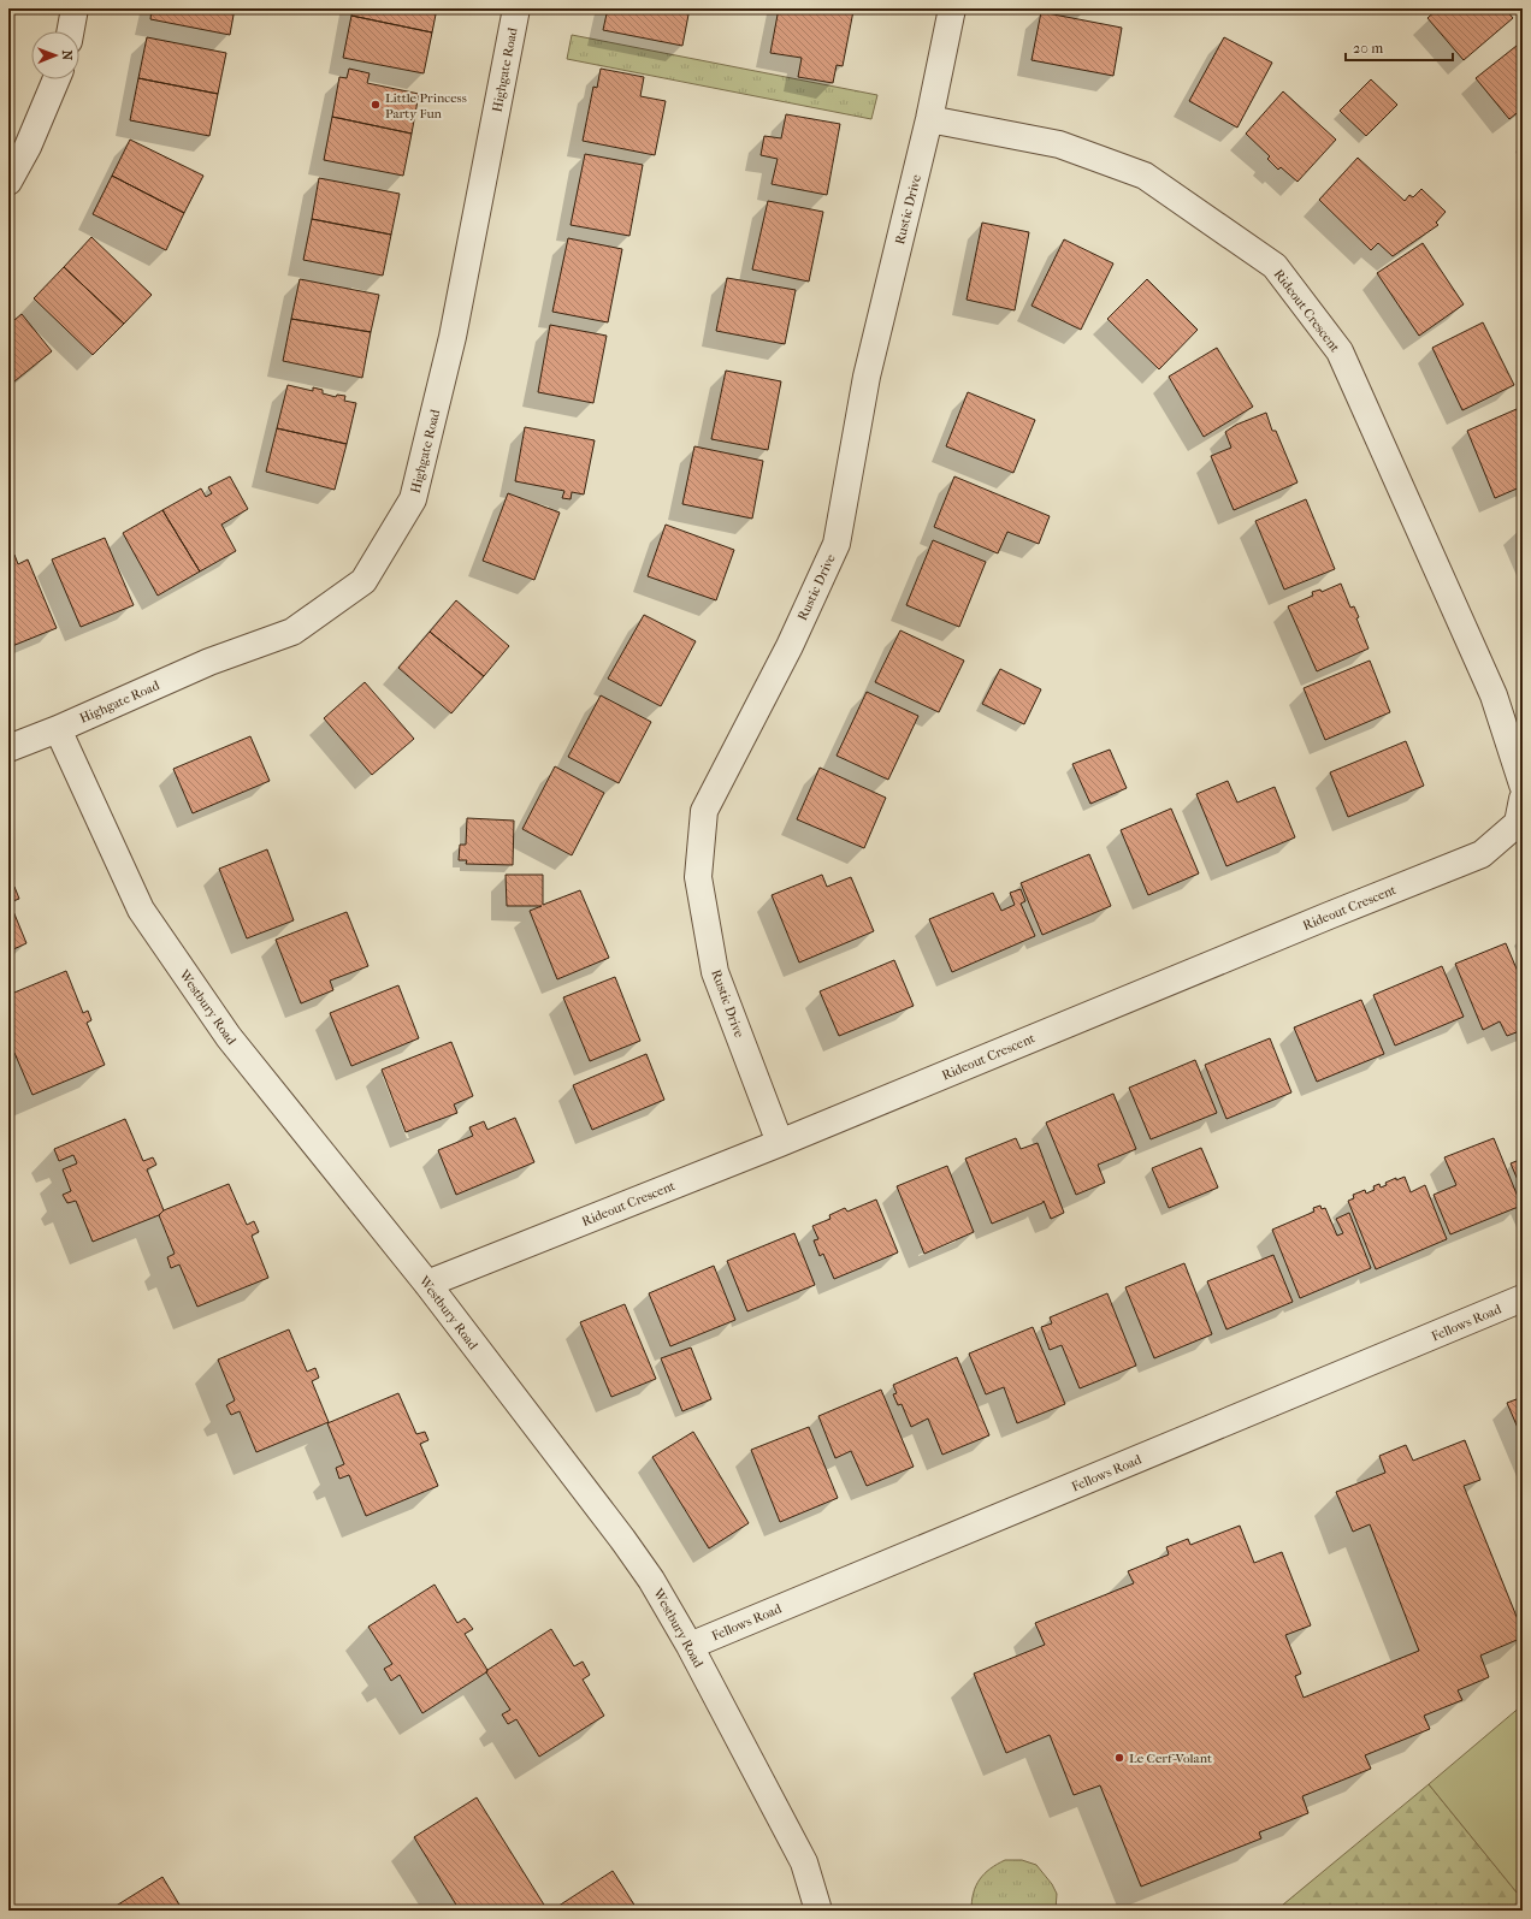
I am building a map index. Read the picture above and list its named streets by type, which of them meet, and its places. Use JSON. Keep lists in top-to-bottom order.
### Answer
{
  "streets": {
    "street": [
      "Highgate Road",
      "Rustic Drive",
      "Rideout Crescent",
      "Westbury Road",
      "Fellows Road"
    ]
  },
  "crossings": [
    ["Highgate Road", "Westbury Road"],
    ["Rustic Drive", "Rideout Crescent"],
    ["Rideout Crescent", "Westbury Road"],
    ["Westbury Road", "Fellows Road"]
  ],
  "places": ["Little Princess Party Fun", "Le Cerf-Volant"],
  "scale_bar": "20 m",
  "north": "right"
}
